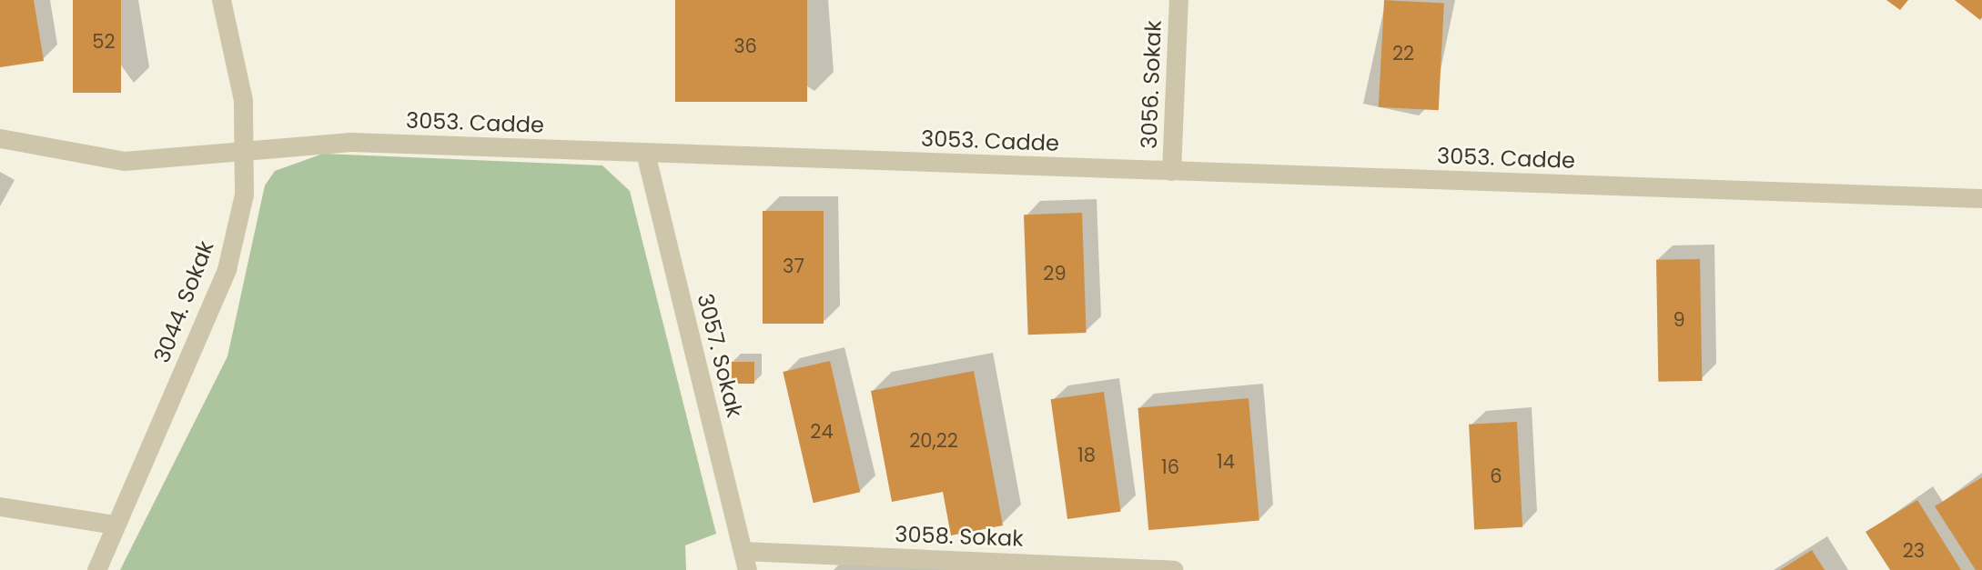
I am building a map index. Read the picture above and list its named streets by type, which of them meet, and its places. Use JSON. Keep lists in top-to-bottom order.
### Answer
{
  "streets": {
    "street": [
      "3056. Sokak",
      "3053. Cadde",
      "3044. Sokak",
      "3057. Sokak",
      "3058. Sokak"
    ]
  },
  "crossings": [
    ["3056. Sokak", "3053. Cadde"],
    ["3053. Cadde", "3044. Sokak"],
    ["3053. Cadde", "3057. Sokak"],
    ["3057. Sokak", "3058. Sokak"]
  ],
  "house_numbers": [
    "52",
    "36",
    "22",
    "37",
    "29",
    "9",
    "24",
    "20,22",
    "18",
    "14",
    "16",
    "6",
    "23"
  ]
}
